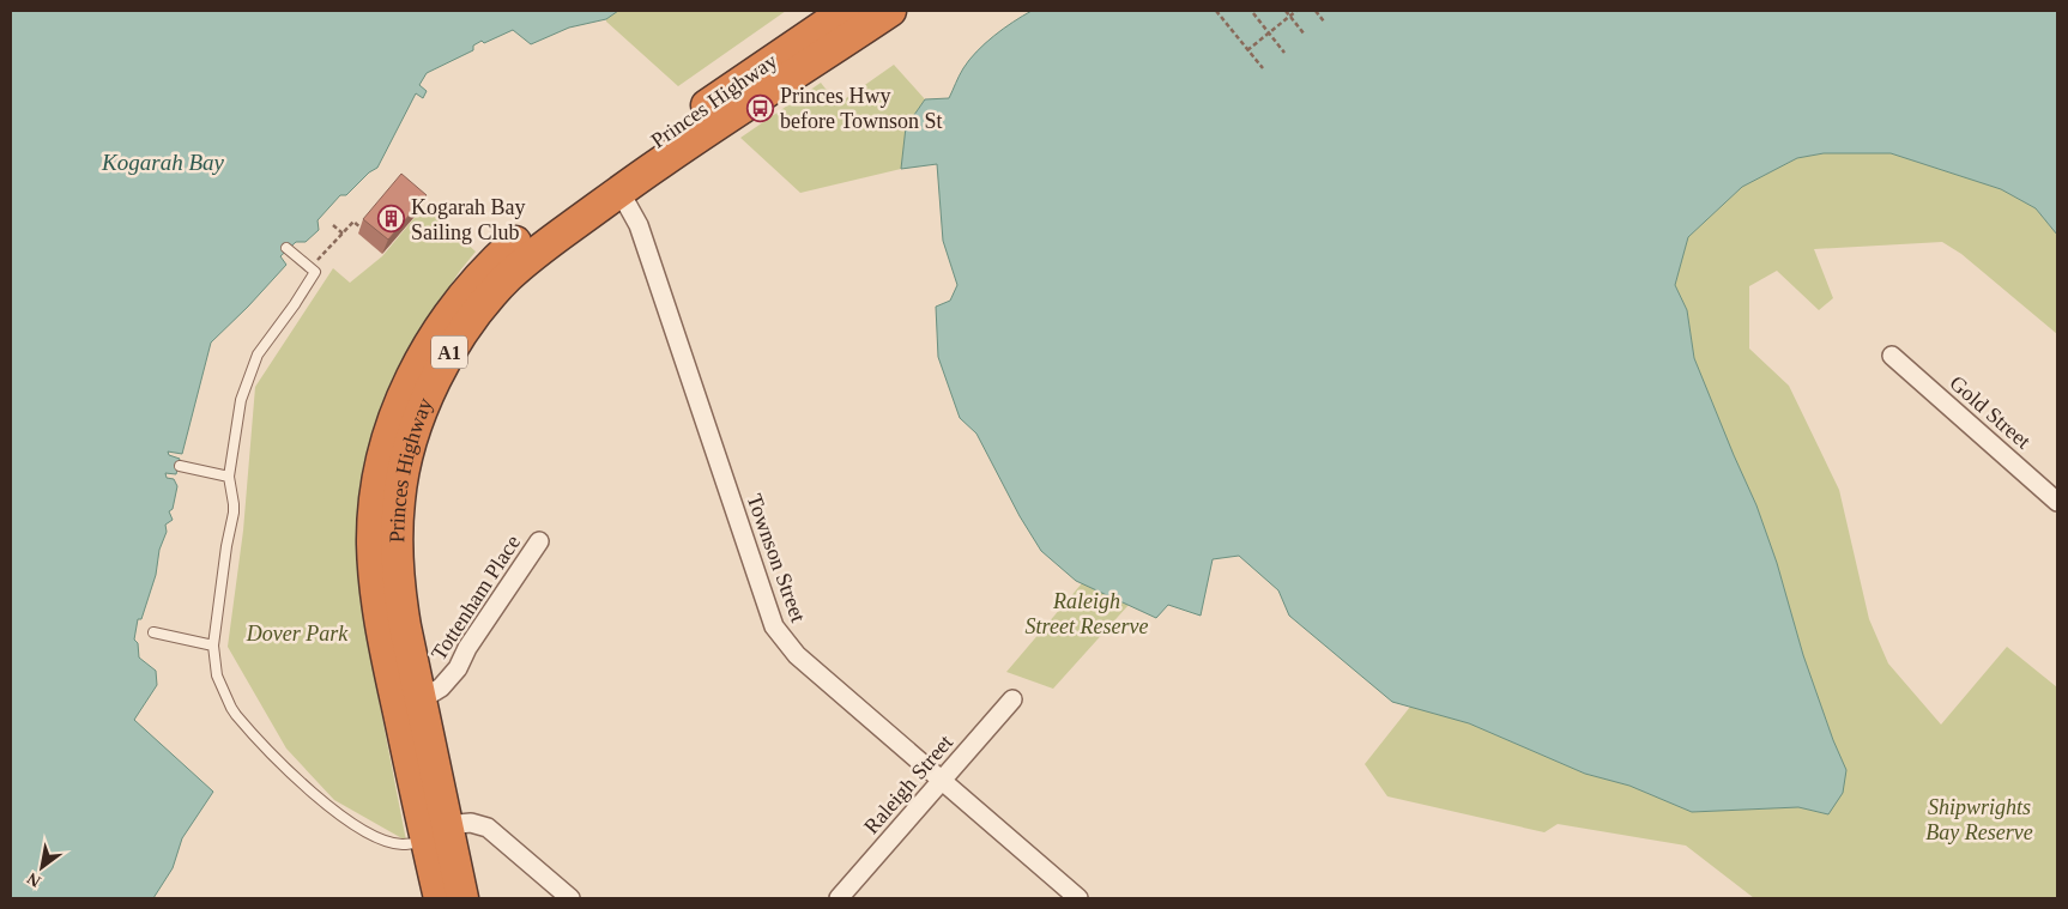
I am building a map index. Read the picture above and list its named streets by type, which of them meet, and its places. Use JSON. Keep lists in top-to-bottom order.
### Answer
{
  "streets": {
    "highway": ["Princes Highway", "A1"],
    "street": [
      "Gold Street",
      "Townson Street",
      "Tottenham Place",
      "Raleigh Street"
    ]
  },
  "crossings": [
    ["Princes Highway", "Townson Street"],
    ["Princes Highway", "Tottenham Place"],
    ["Townson Street", "Raleigh Street"]
  ],
  "water": ["Kogarah Bay"],
  "parks": ["Raleigh Street Reserve", "Dover Park", "Shipwrights Bay Reserve"],
  "places": {
    "bus stop": ["Princes Hwy before Townson St"],
    "building": ["Kogarah Bay Sailing Club"]
  },
  "north": "bottom left"
}
